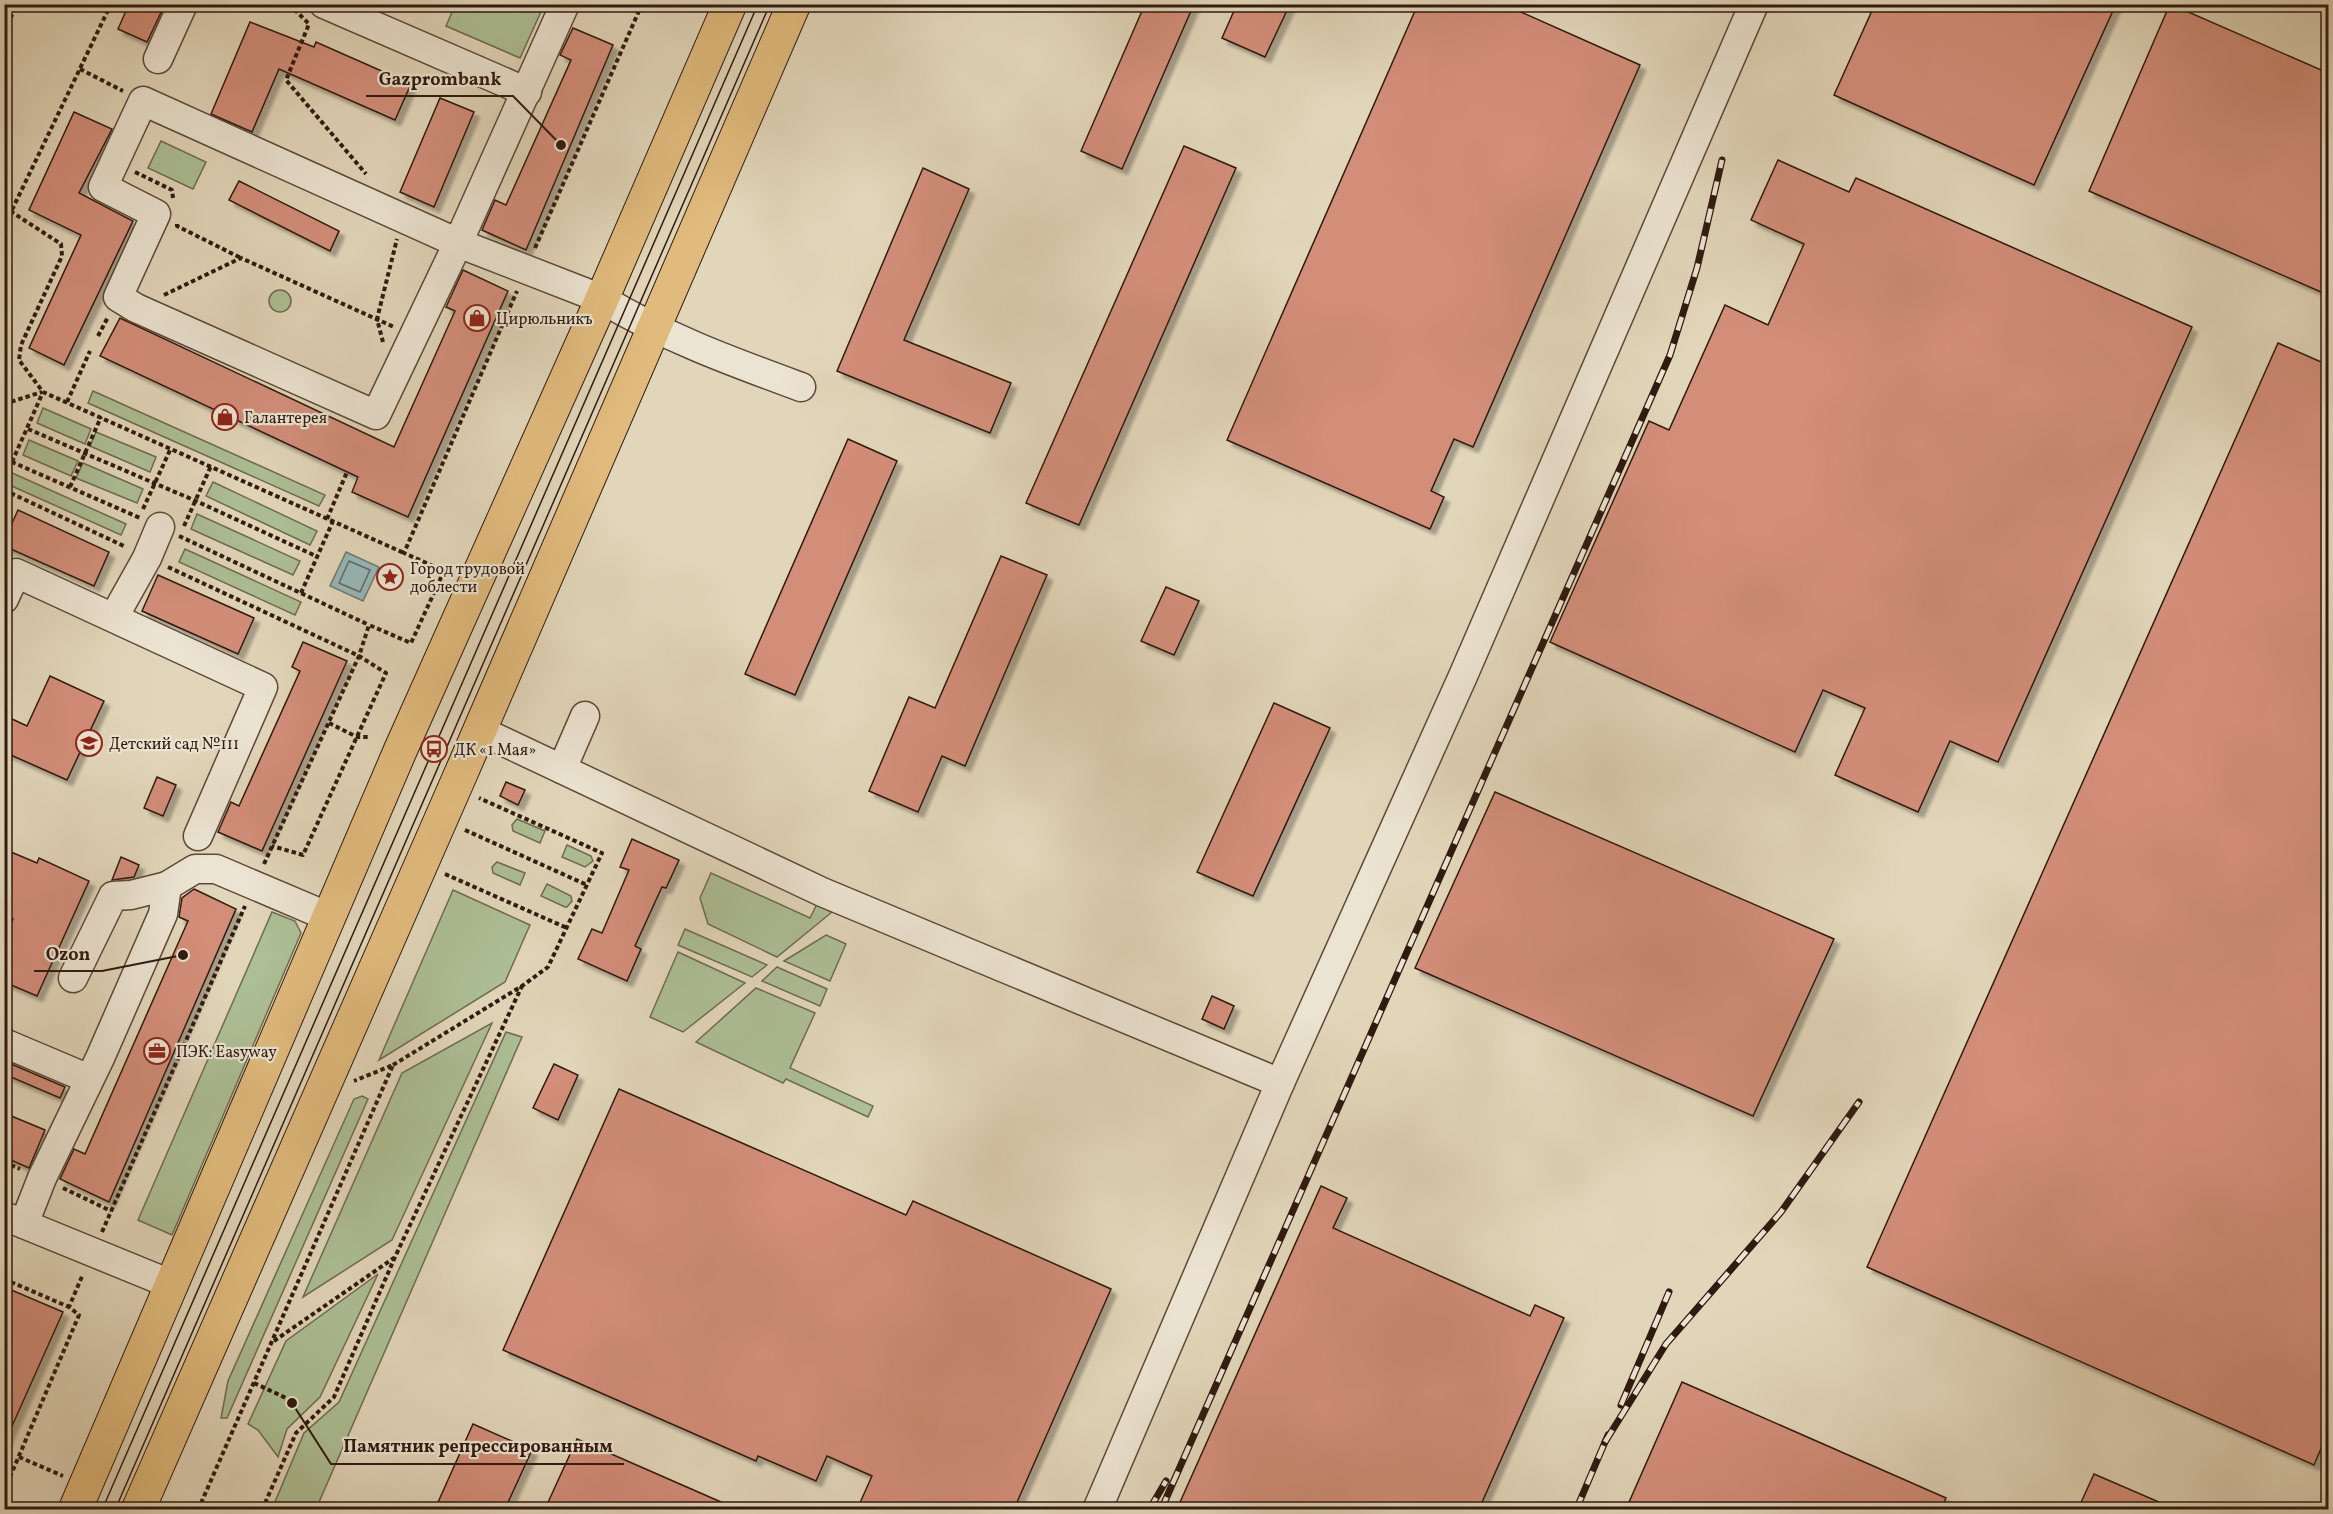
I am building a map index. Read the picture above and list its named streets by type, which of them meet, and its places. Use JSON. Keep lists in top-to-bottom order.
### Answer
{
  "places": {
    "other": ["Gazprombank", "Ozon", "Памятник репрессированным"],
    "shop": ["Цирюльникъ", "Галантерея"],
    "place": ["Город трудовой доблести"],
    "school or university": ["Детский сад №111"],
    "bus stop": ["ДК «1 Мая»"],
    "office": ["ПЭК: Easyway"]
  }
}
